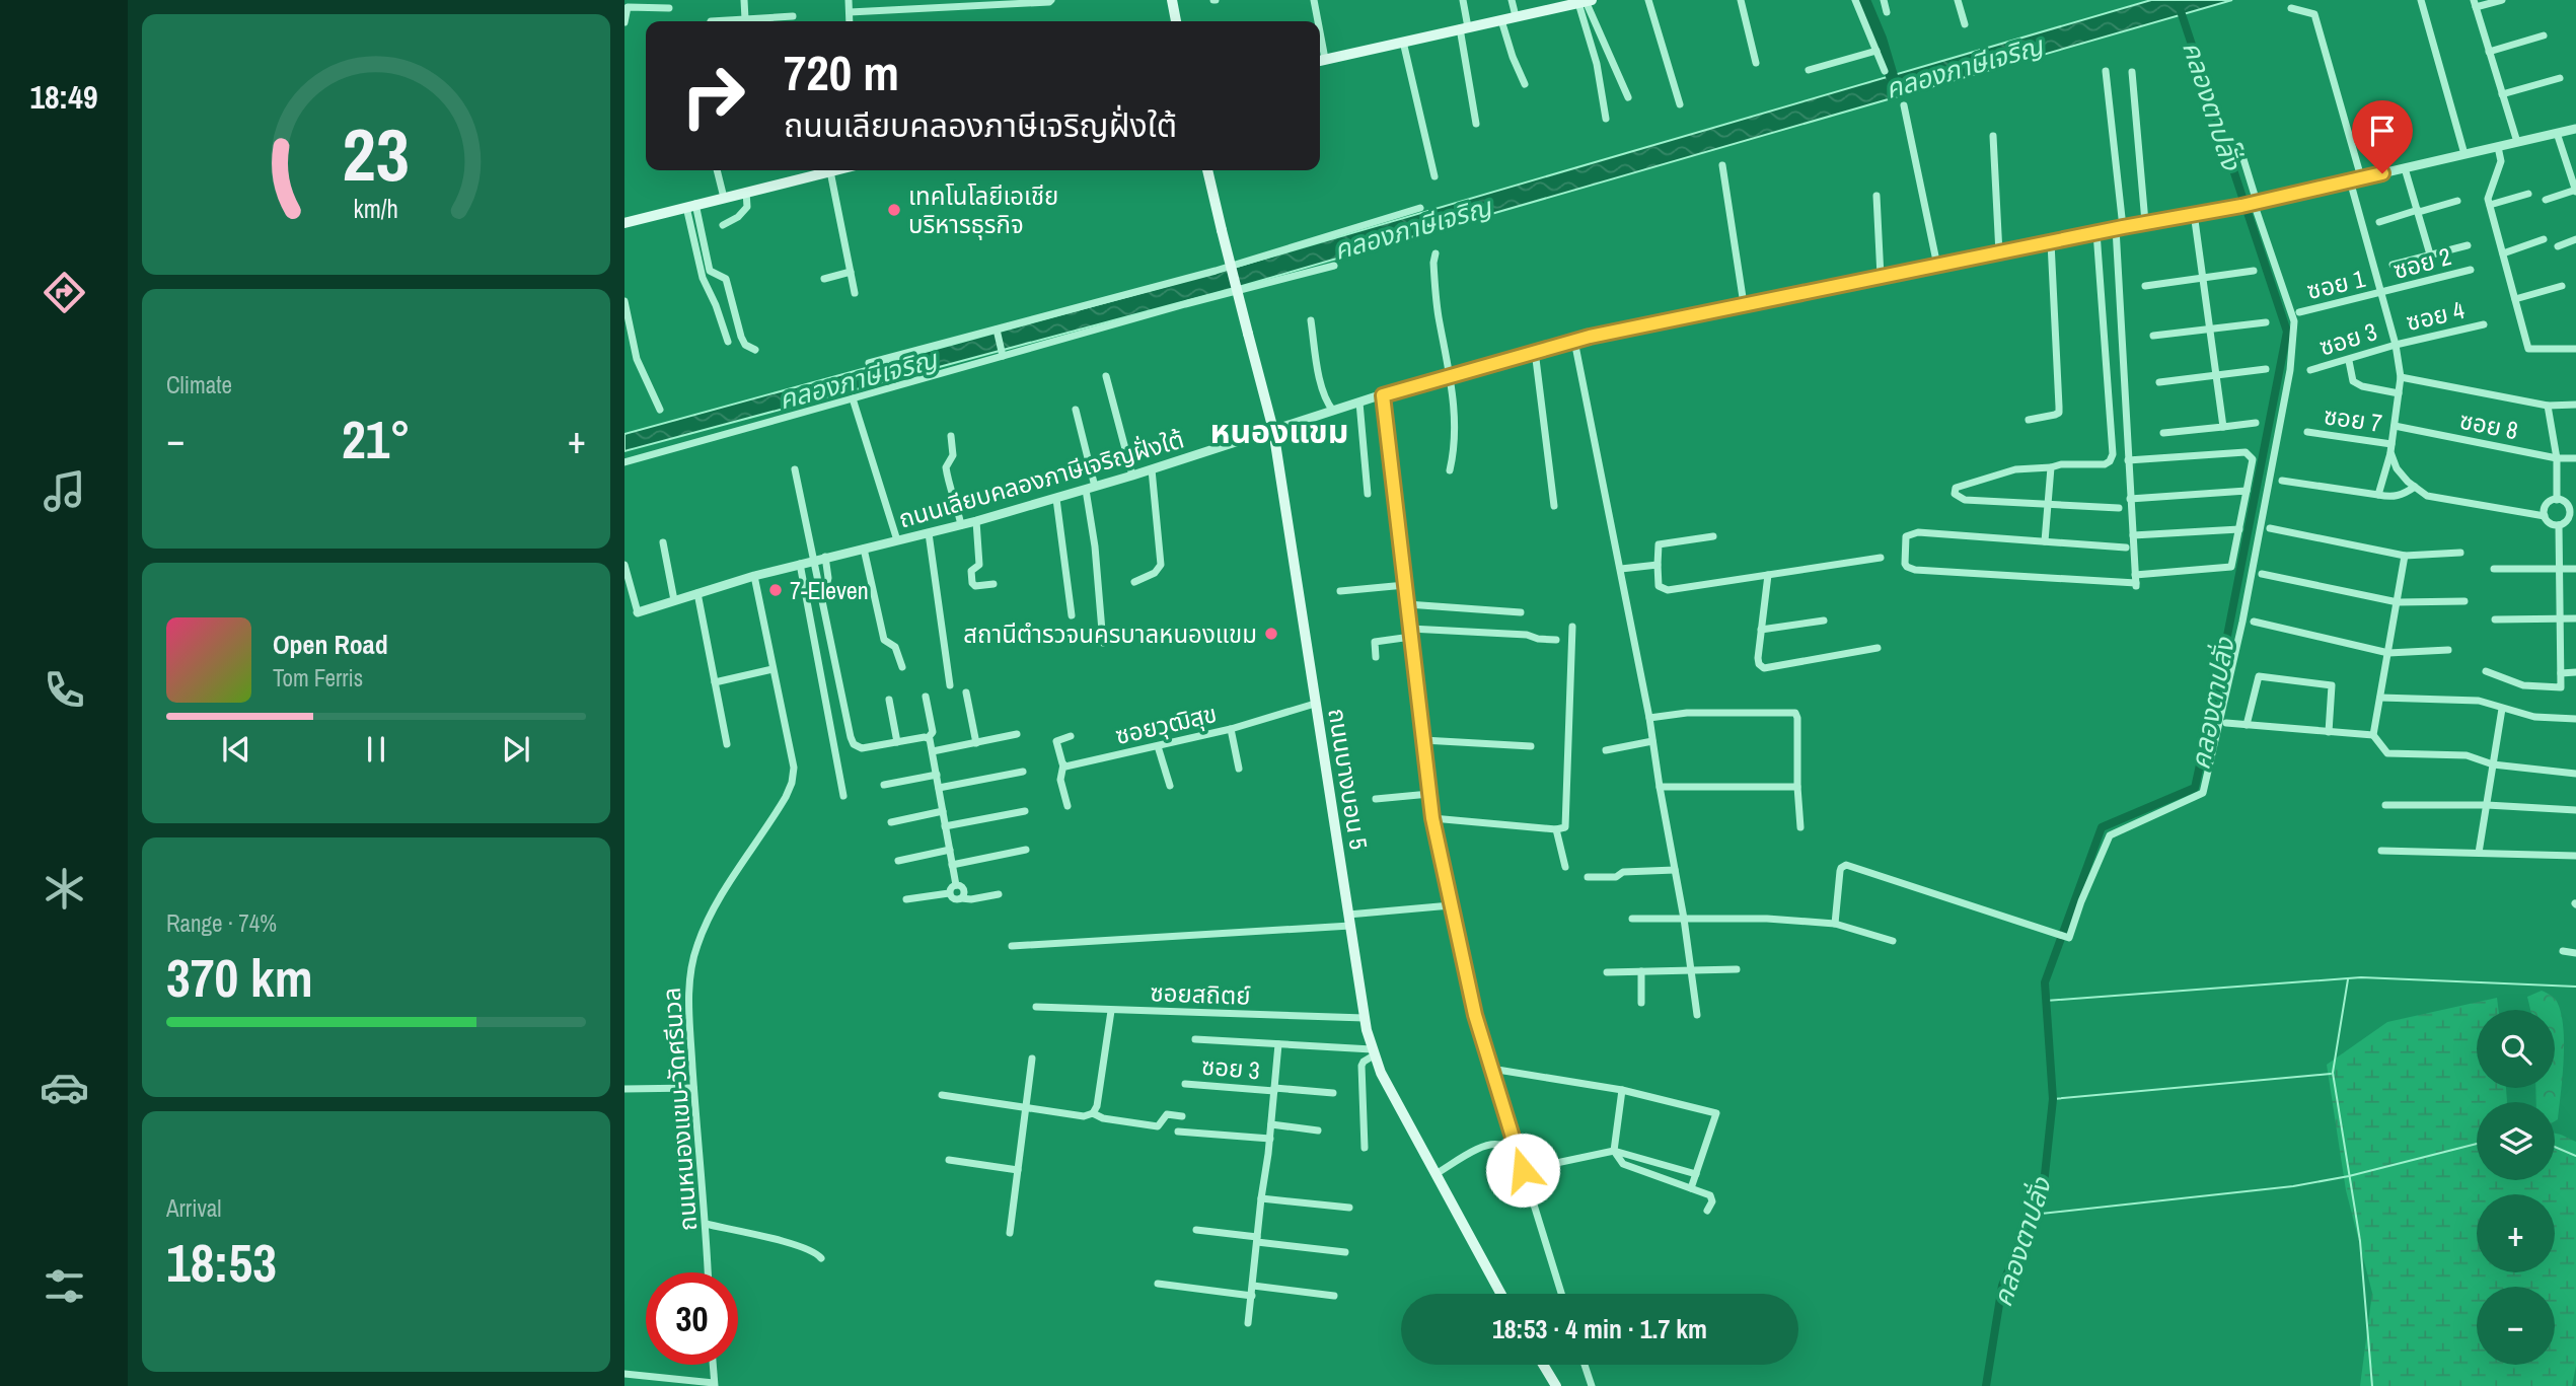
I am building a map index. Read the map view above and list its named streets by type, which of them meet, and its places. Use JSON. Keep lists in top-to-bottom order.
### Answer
{
  "streets": {
    "main road": ["ถนนบางบอน 5"],
    "street": [
      "ซอย 2",
      "ซอย 1",
      "ซอย 4",
      "ซอย 3",
      "ซอย 7",
      "ซอย 8",
      "ถนนเลียบคลองภาษีเจริญฝั่งใต้",
      "ซอยวุฒิสุข",
      "ซอยสถิตย์",
      "ถนนหนองแขม-วัดศรีนวล"
    ]
  },
  "crossings": [
    ["ซอย 2", "ซอย 1"],
    ["ซอย 4", "ซอย 3"],
    ["ถนนเลียบคลองภาษีเจริญฝั่งใต้", "ถนนบางบอน 5"],
    ["ถนนเลียบคลองภาษีเจริญฝั่งใต้", "ถนนหนองแขม-วัดศรีนวล"],
    ["ซอยวุฒิสุข", "ถนนบางบอน 5"],
    ["ถนนบางบอน 5", "ซอยสถิตย์"]
  ],
  "districts": ["หนองแขม"],
  "water": ["คลองภาษีเจริญ", "คลองตาปลั่ง"],
  "places": ["เทคโนโลยีเอเชีย บริหารธุรกิจ", "7-Eleven", "สถานีตำรวจนครบาลหนองแขม"],
  "page": {
    "tabs": "18:49",
    "turn": ["720 m", "ถนนเลียบคลองภาษีเจริญฝั่งใต้"],
    "tile": [
      "Climate",
      ["Range · 74%", "370 km"],
      ["Arrival", "18:53"]
    ],
    "heat": ["−", "21°", "+"],
    "song": ["Open Road", "Tom Ferris"],
    "map_buttons": ["+", "−"],
    "limit": "30",
    "trip": "18:53 · 4 min · 1.7 km",
    "gauge": ["23", "km/h"]
  }
}
